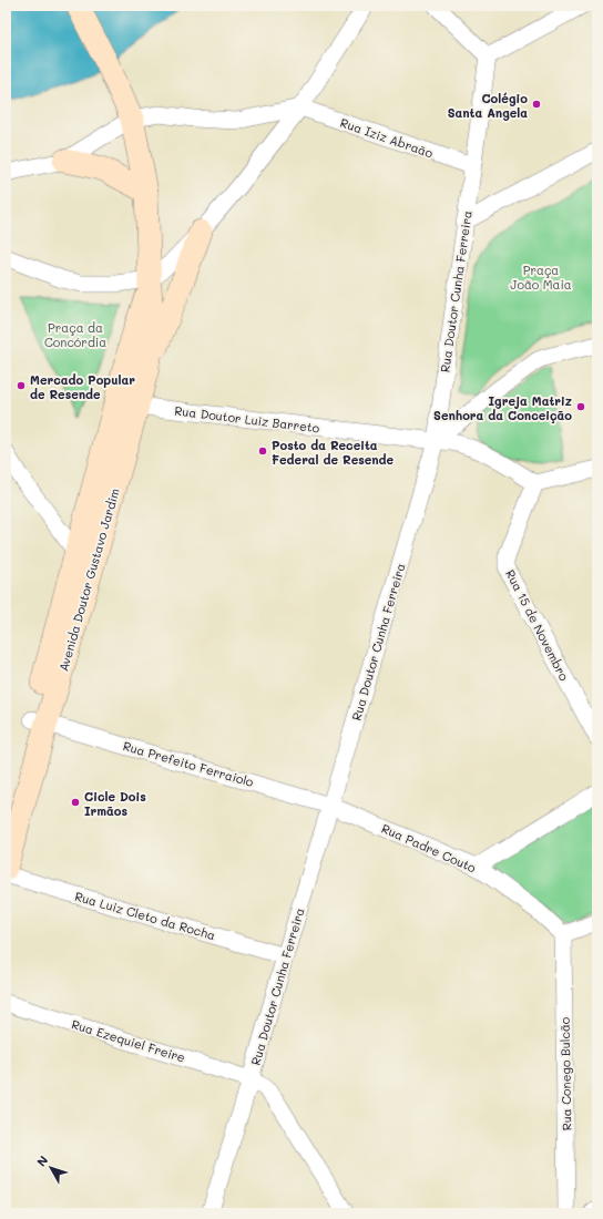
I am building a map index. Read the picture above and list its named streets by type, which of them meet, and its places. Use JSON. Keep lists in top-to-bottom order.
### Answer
{
  "streets": {
    "main road": ["Avenida Doutor Gustavo Jardim"],
    "street": [
      "Rua Iziz Abraão",
      "Rua Doutor Cunha Ferreira",
      "Rua Doutor Luiz Barreto",
      "Rua 15 de Novembro",
      "Rua Prefeito Ferraiolo",
      "Rua Padre Couto",
      "Rua Luiz Cleto da Rocha",
      "Rua Ezequiel Freire",
      "Rua Conego Bulcão"
    ]
  },
  "crossings": [
    ["Rua Iziz Abraão", "Rua Doutor Cunha Ferreira"],
    ["Rua Doutor Cunha Ferreira", "Rua Doutor Luiz Barreto"],
    ["Rua Doutor Cunha Ferreira", "Rua Prefeito Ferraiolo"],
    ["Rua Doutor Cunha Ferreira", "Rua Padre Couto"],
    ["Rua Doutor Cunha Ferreira", "Rua Luiz Cleto da Rocha"],
    ["Rua Doutor Cunha Ferreira", "Rua Ezequiel Freire"],
    ["Rua Doutor Luiz Barreto", "Avenida Doutor Gustavo Jardim"],
    ["Rua Doutor Luiz Barreto", "Rua 15 de Novembro"],
    ["Avenida Doutor Gustavo Jardim", "Rua Prefeito Ferraiolo"],
    ["Rua Prefeito Ferraiolo", "Rua Padre Couto"],
    ["Rua Padre Couto", "Rua Conego Bulcão"]
  ],
  "parks": ["Praça João Maia", "Praça da Concórdia"],
  "places": [
    "Colégio Santa Angela",
    "Mercado Popular de Resende",
    "Igreja Matriz Senhora da Conceição",
    "Posto da Receita Federal de Resende",
    "Cicle Dois Irmãos"
  ],
  "north": "top left"
}
